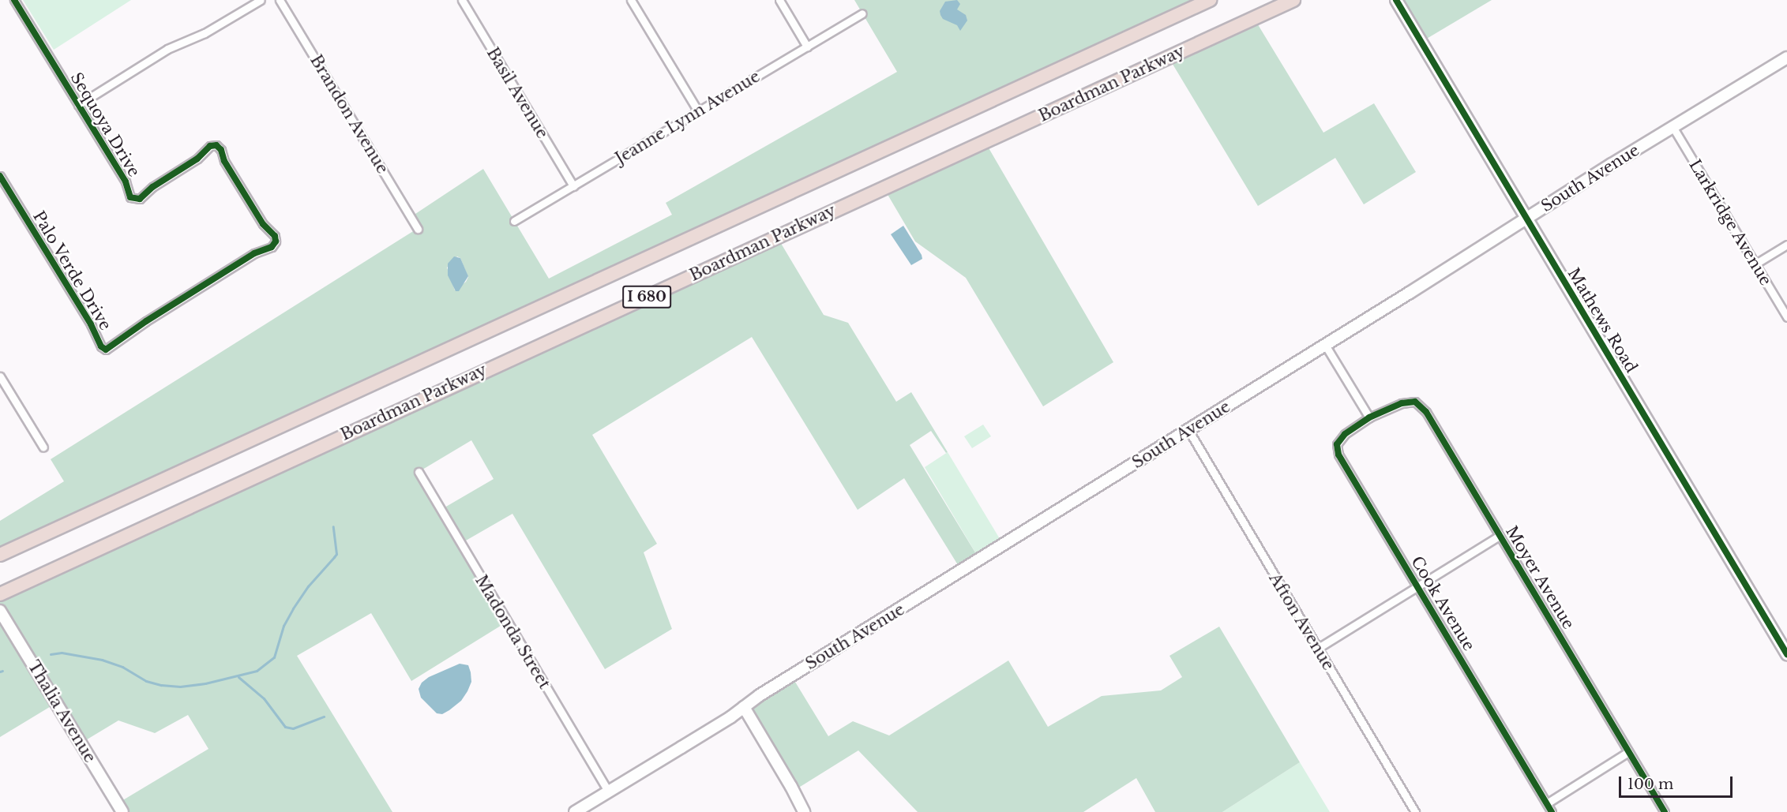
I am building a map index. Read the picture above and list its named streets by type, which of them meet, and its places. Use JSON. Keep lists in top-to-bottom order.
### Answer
{
  "streets": {
    "highway": ["Boardman Parkway", "I 680"],
    "main road": ["South Avenue", "Mathews Road", "Thalia Avenue"],
    "street": [
      "Basil Avenue",
      "Brandon Avenue",
      "Jeanne Lynn Avenue",
      "Sequoya Drive",
      "Larkridge Avenue",
      "Palo Verde Drive",
      "Moyer Avenue",
      "Cook Avenue",
      "Afton Avenue",
      "Madonda Street"
    ]
  },
  "crossings": [
    ["Basil Avenue", "Jeanne Lynn Avenue"],
    ["Sequoya Drive", "Palo Verde Drive"],
    ["South Avenue", "Larkridge Avenue"],
    ["South Avenue", "Mathews Road"],
    ["South Avenue", "Afton Avenue"],
    ["South Avenue", "Madonda Street"],
    ["Moyer Avenue", "Cook Avenue"]
  ],
  "scale_bar": "100 m"
}
